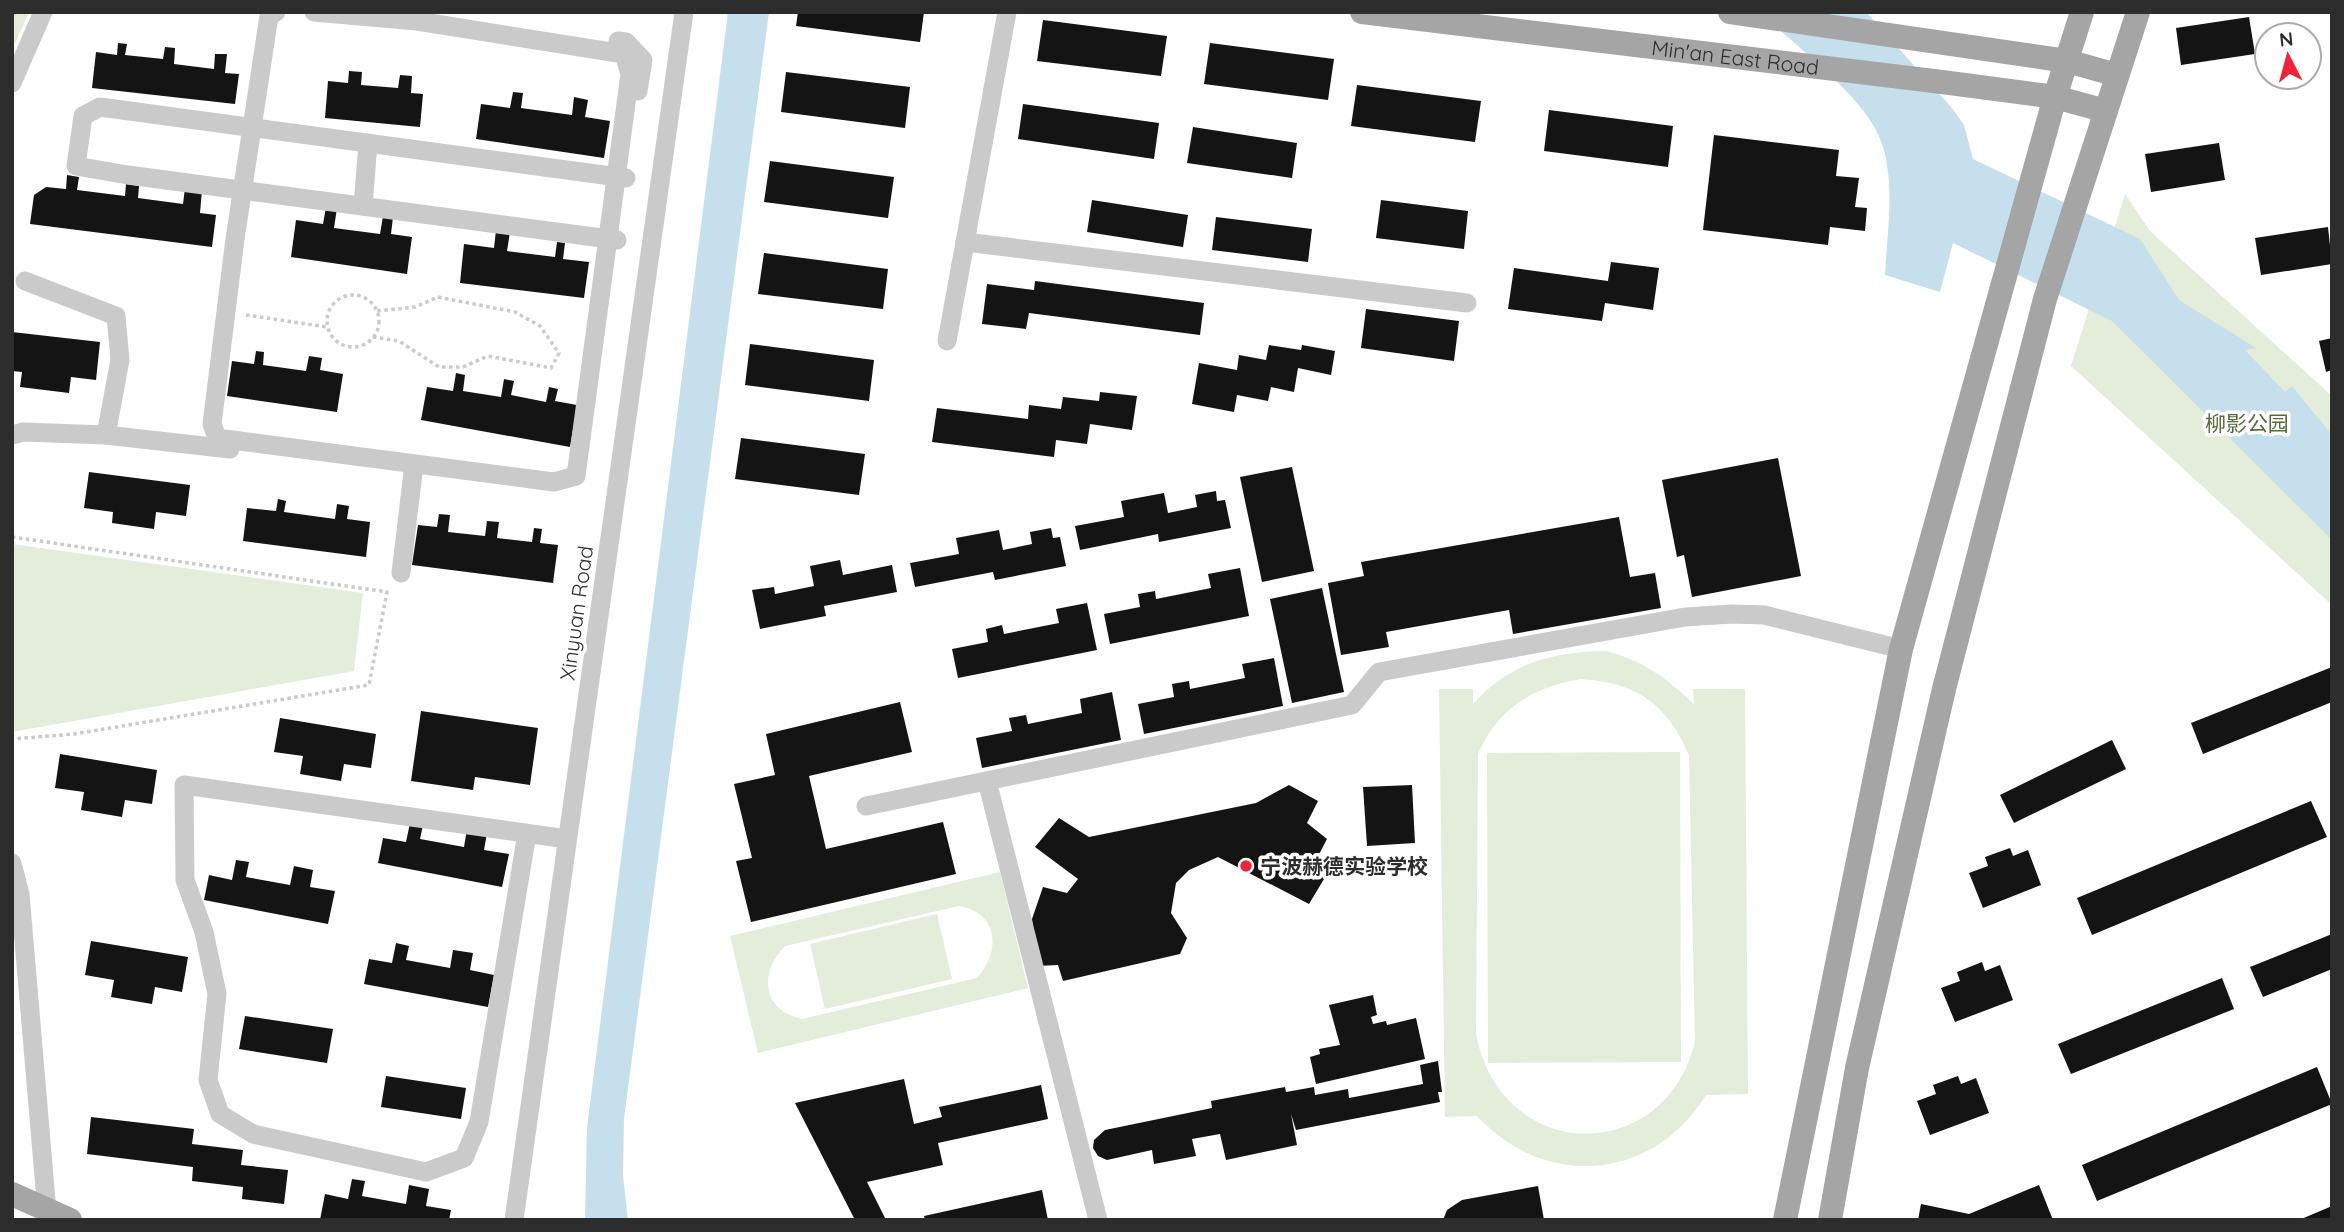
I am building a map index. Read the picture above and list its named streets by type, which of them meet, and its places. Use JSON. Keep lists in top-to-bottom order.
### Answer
{
  "streets": {
    "main road": ["Min'an East Road"],
    "street": ["Xinyuan Road"]
  },
  "parks": ["柳影公园"],
  "places": ["宁波赫德实验学校"],
  "north": "top"
}
